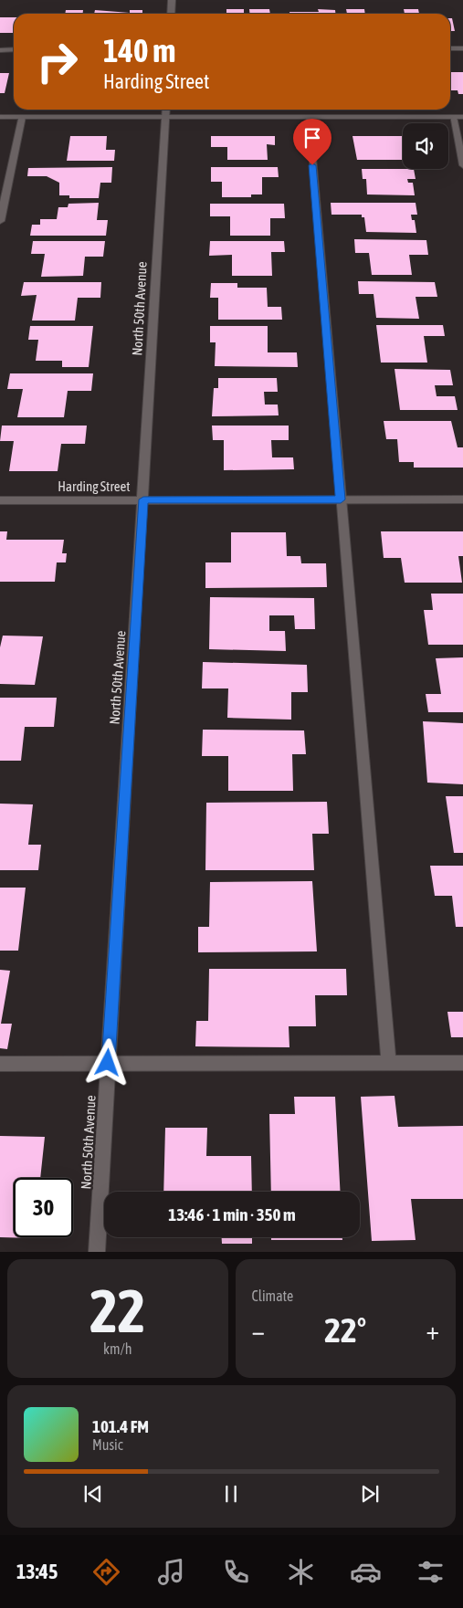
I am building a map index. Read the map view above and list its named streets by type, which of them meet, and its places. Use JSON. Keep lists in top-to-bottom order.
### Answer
{
  "streets": {
    "street": ["North 50th Avenue", "Harding Street"]
  },
  "crossings": [
    ["North 50th Avenue", "Harding Street"]
  ],
  "page": {
    "turn": ["140 m", "Harding Street"],
    "limit": "30",
    "trip": "13:46 · 1 min · 350 m",
    "tile": [
      ["22", "km/h"],
      "Climate"
    ],
    "heat": ["−", "22°", "+"],
    "song": ["101.4 FM", "Music"],
    "tabs": "13:45"
  }
}
